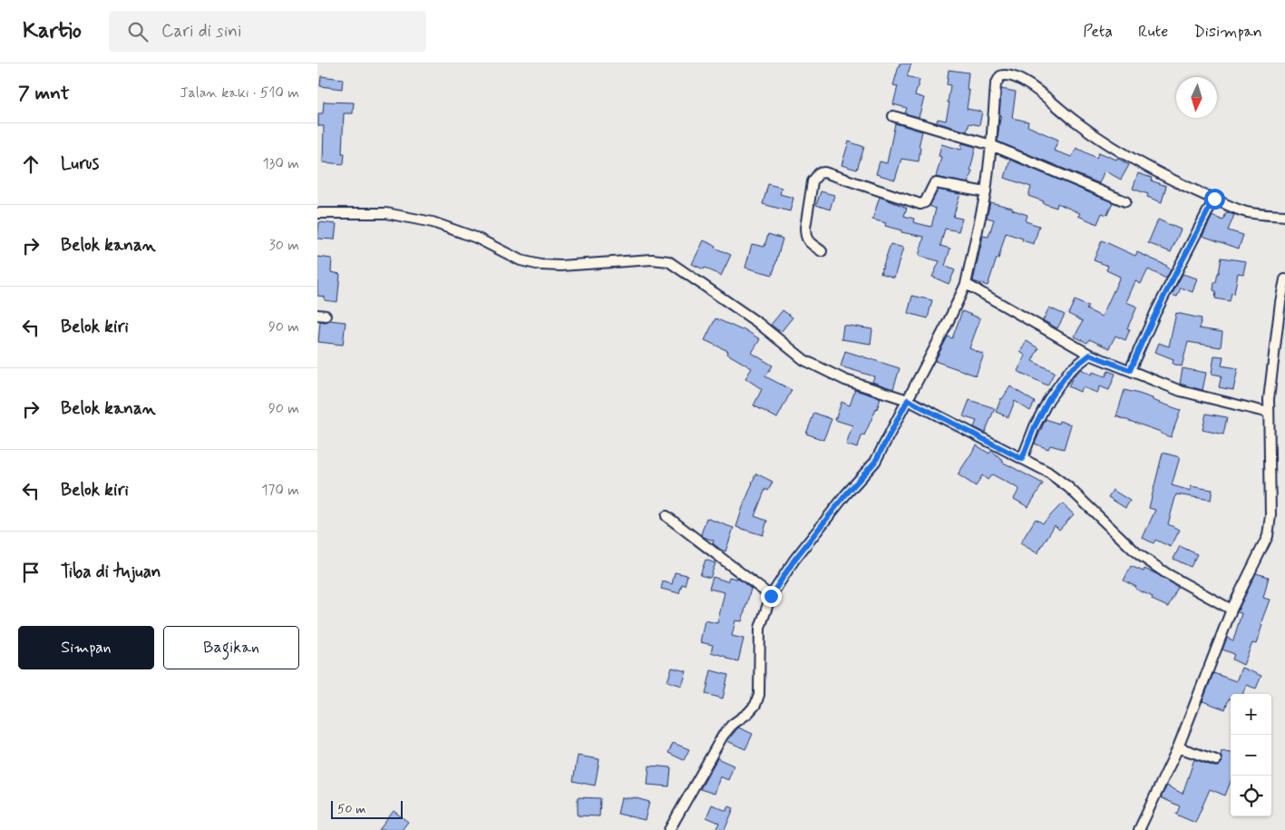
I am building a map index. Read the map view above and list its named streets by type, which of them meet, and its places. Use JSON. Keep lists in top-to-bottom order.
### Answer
{
  "scale_bar": "50 m",
  "north": "bottom",
  "page": {
    "header": "Kartio",
    "search": "Cari di sini",
    "nav": ["Peta", "Rute", "Disimpan"],
    "heading": ["7 mnt", "Jalan kaki · 510 m"],
    "list": [
      ["Lurus", "130 m"],
      ["Belok kanan", "30 m"],
      ["Belok kiri", "90 m"],
      ["Belok kanan", "90 m"],
      ["Belok kiri", "170 m"],
      "Tiba di tujuan"
    ],
    "buttons": ["Simpan", "Bagikan"],
    "map_buttons": ["+", "−"],
    "scale": "50 m"
  }
}
